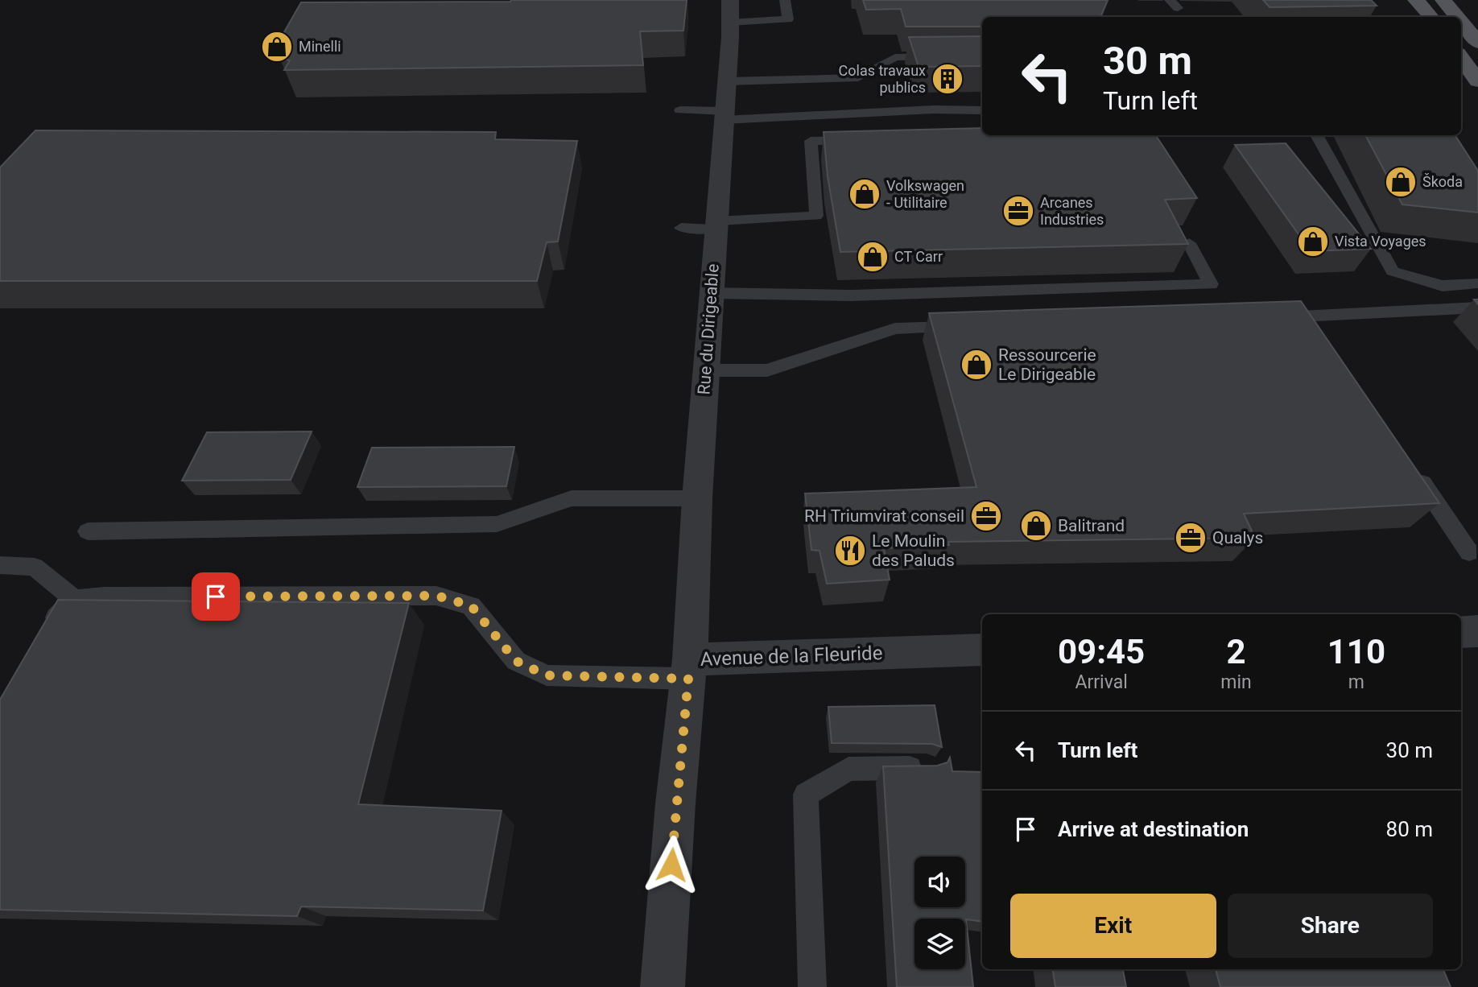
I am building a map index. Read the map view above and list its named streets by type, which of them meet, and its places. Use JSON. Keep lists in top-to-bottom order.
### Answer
{
  "streets": {
    "street": ["Rue du Dirigeable", "Avenue de la Fleuride"]
  },
  "crossings": [
    ["Rue du Dirigeable", "Avenue de la Fleuride"]
  ],
  "places": {
    "shop": [
      "Minelli",
      "Škoda",
      "Volkswagen - Utilitaire",
      "Vista Voyages",
      "CT Carr",
      "Ressourcerie Le Dirigeable",
      "Balitrand"
    ],
    "building": ["Colas travaux publics"],
    "office": ["Arcanes Industries", "RH Triumvirat conseil", "Qualys"],
    "restaurant": ["Le Moulin des Paluds"]
  },
  "page": {
    "turn": ["30 m", "Turn left"],
    "eta": [
      "09:45",
      "Arrival",
      "2",
      "min",
      "110",
      "m"
    ],
    "list": [
      {
        "name": "Turn left",
        "value": "30 m"
      },
      {
        "name": "Arrive at destination",
        "value": "80 m"
      }
    ],
    "buttons": ["Exit", "Share"]
  }
}
